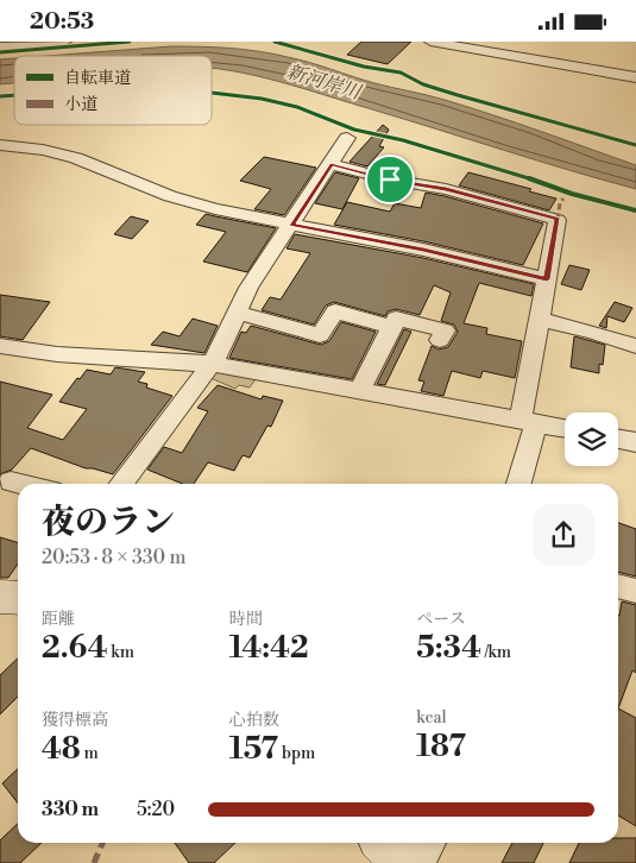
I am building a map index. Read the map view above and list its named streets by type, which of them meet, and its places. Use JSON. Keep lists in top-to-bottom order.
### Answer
{
  "water": ["新河岸川"],
  "legend": ["自転車道", "小道"],
  "page": {
    "status": "20:53",
    "heading": ["夜のラン", "20:53 · 8 × 330 m"],
    "stats": [
      ["距離", "2.64 km"],
      ["時間", "14:42"],
      ["ペース", "5:34 /km"],
      ["獲得標高", "48 m"],
      ["心拍数", "157 bpm"],
      ["kcal", "187"]
    ],
    "list": [
      {
        "name": "330 m",
        "note": "5:20"
      }
    ]
  }
}
